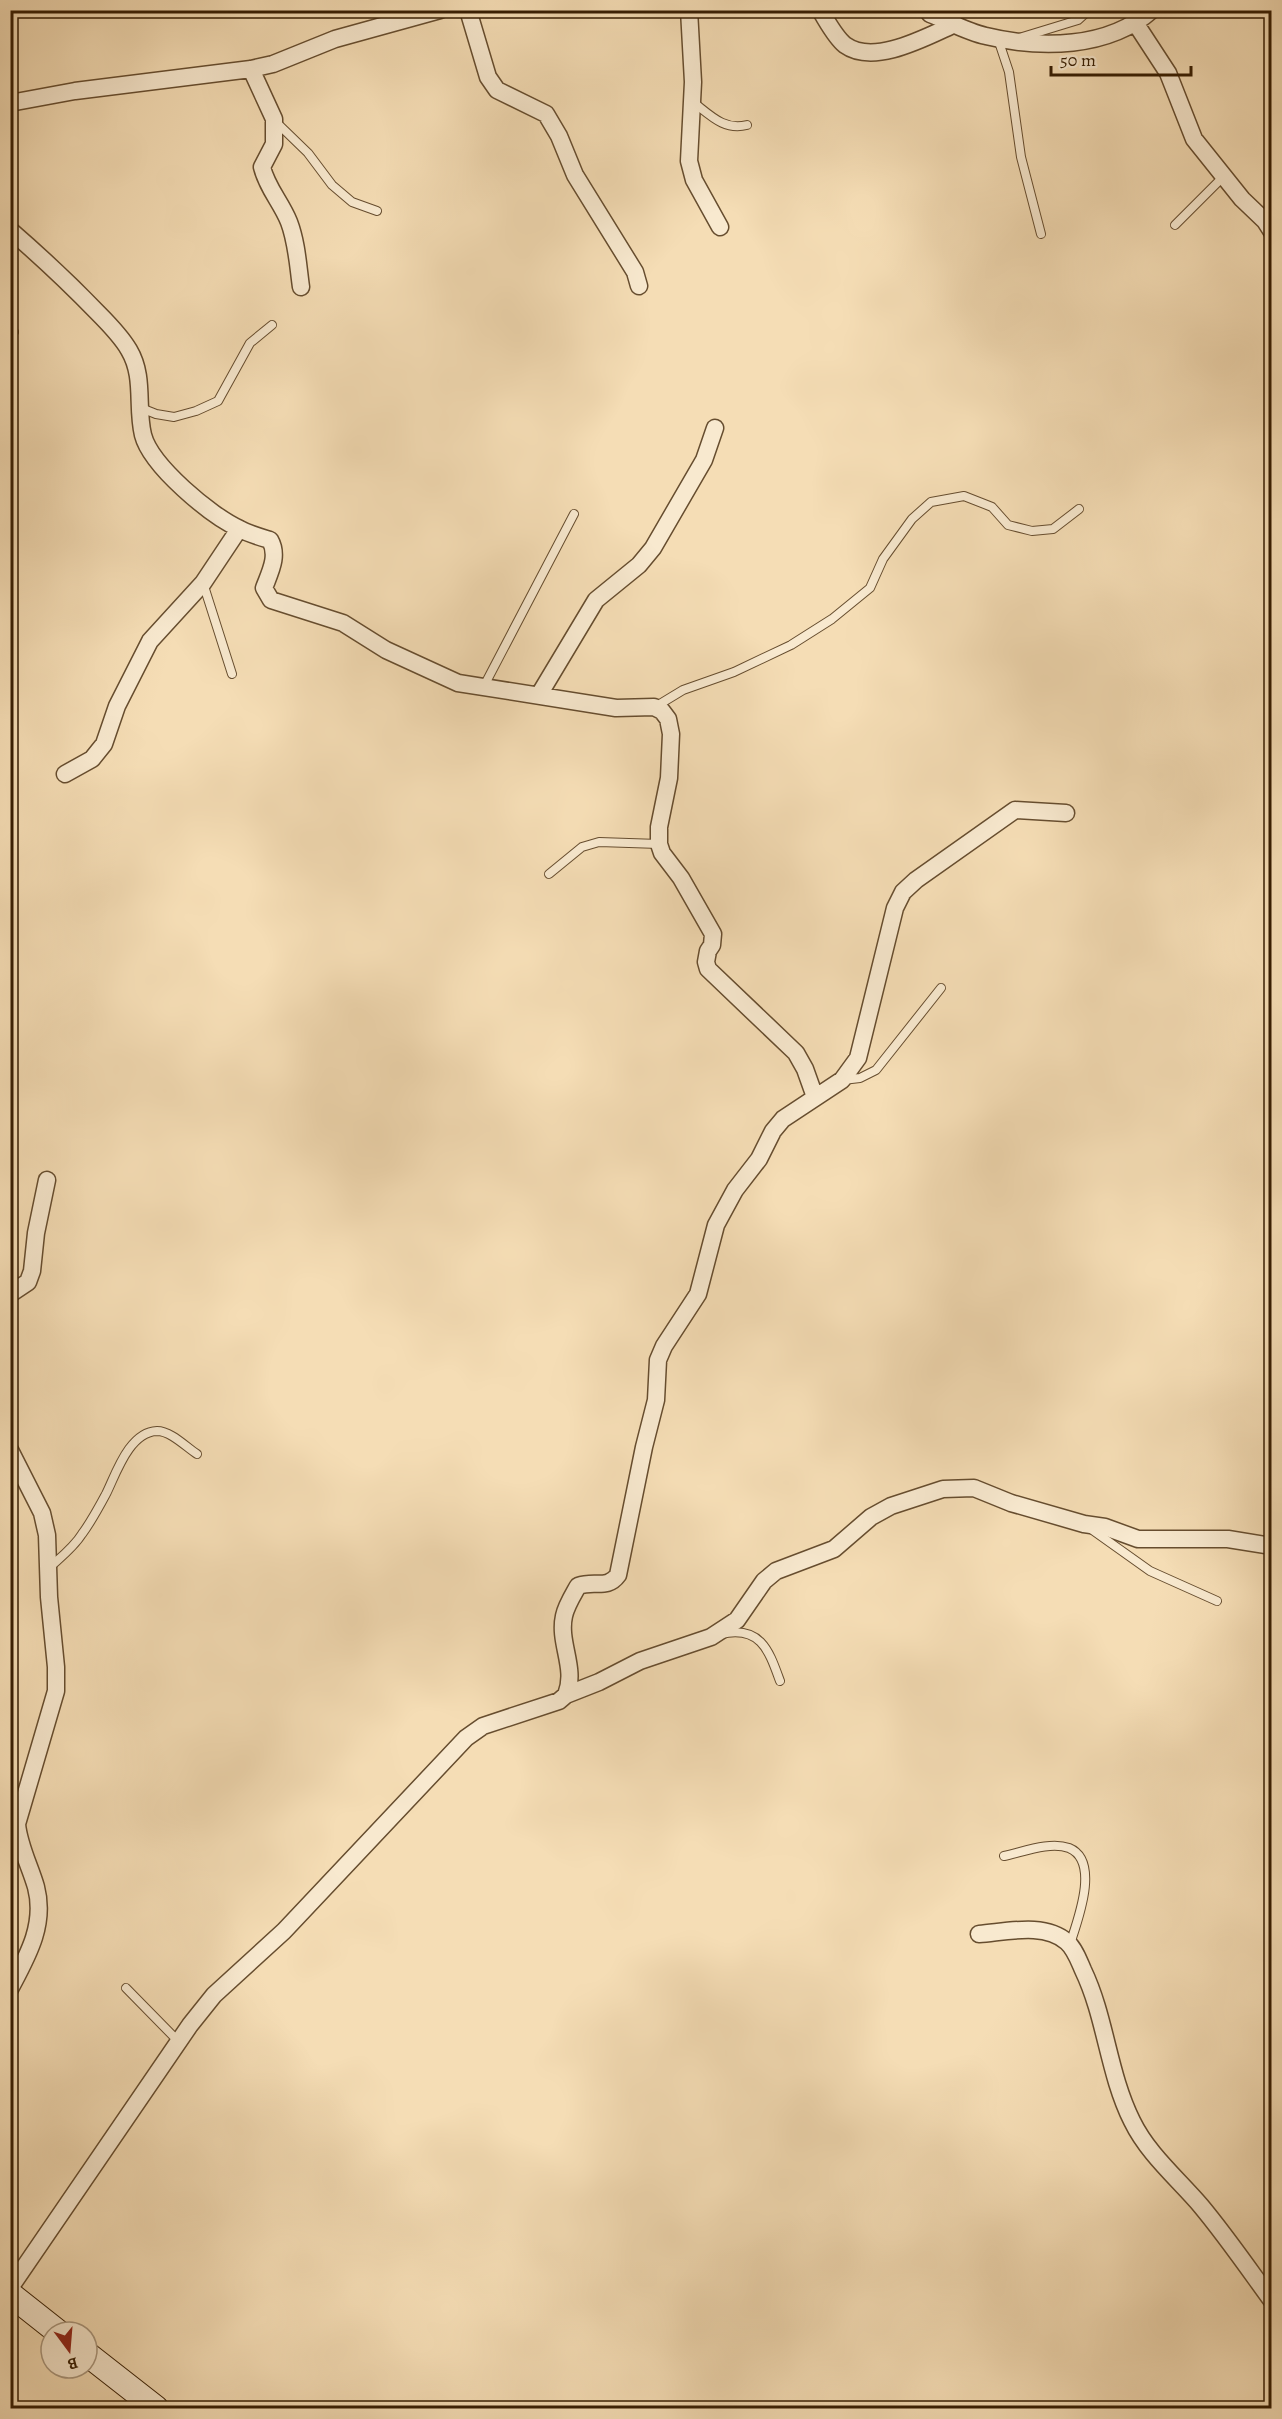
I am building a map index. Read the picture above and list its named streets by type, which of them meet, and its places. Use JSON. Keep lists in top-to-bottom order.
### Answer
{
  "scale_bar": "50 m",
  "north": "bottom"
}
